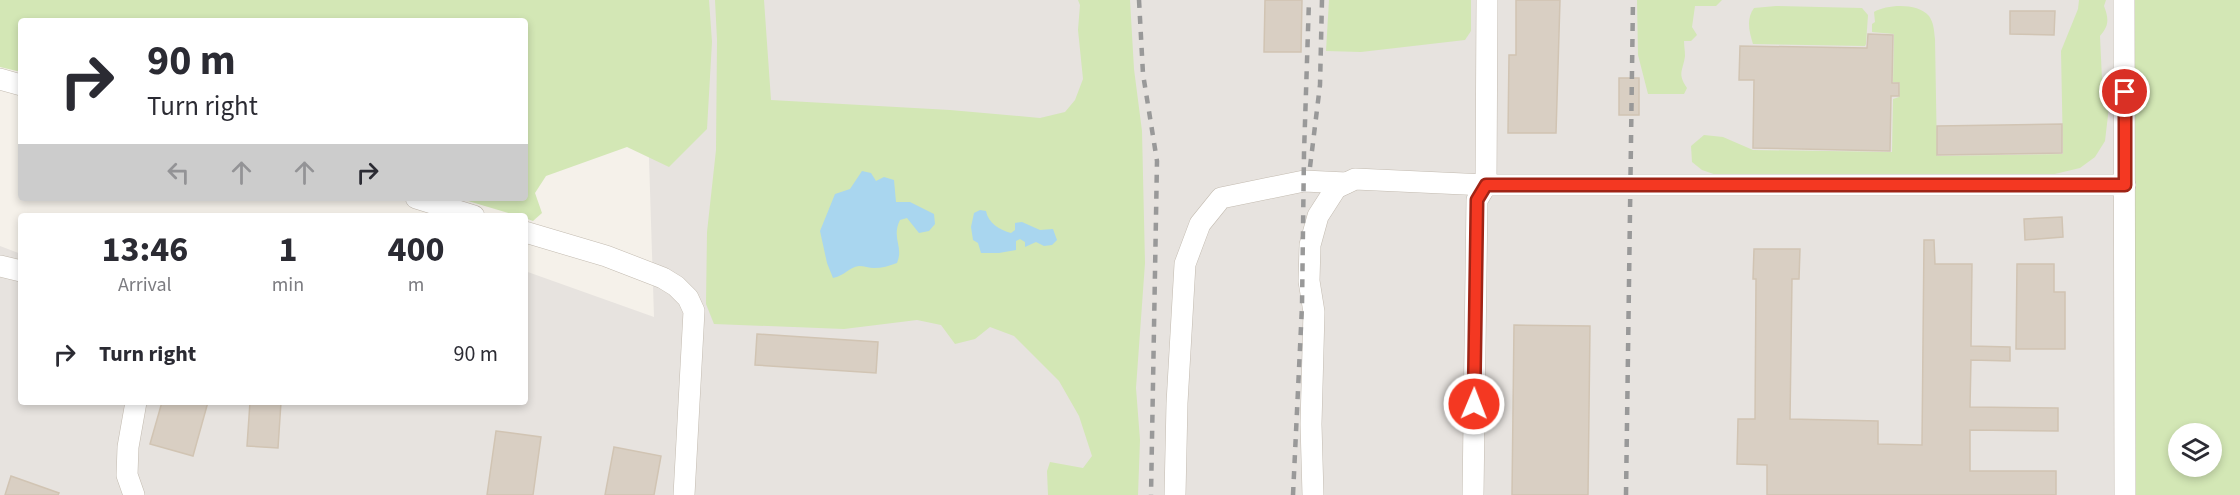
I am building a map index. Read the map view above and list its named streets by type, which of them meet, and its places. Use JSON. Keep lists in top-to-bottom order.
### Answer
{
  "page": {
    "turn": ["90 m", "Turn right"],
    "eta": [
      "13:46",
      "Arrival",
      "1",
      "min",
      "400",
      "m"
    ],
    "list": [
      {
        "name": "Turn right",
        "value": "90 m"
      }
    ]
  }
}
